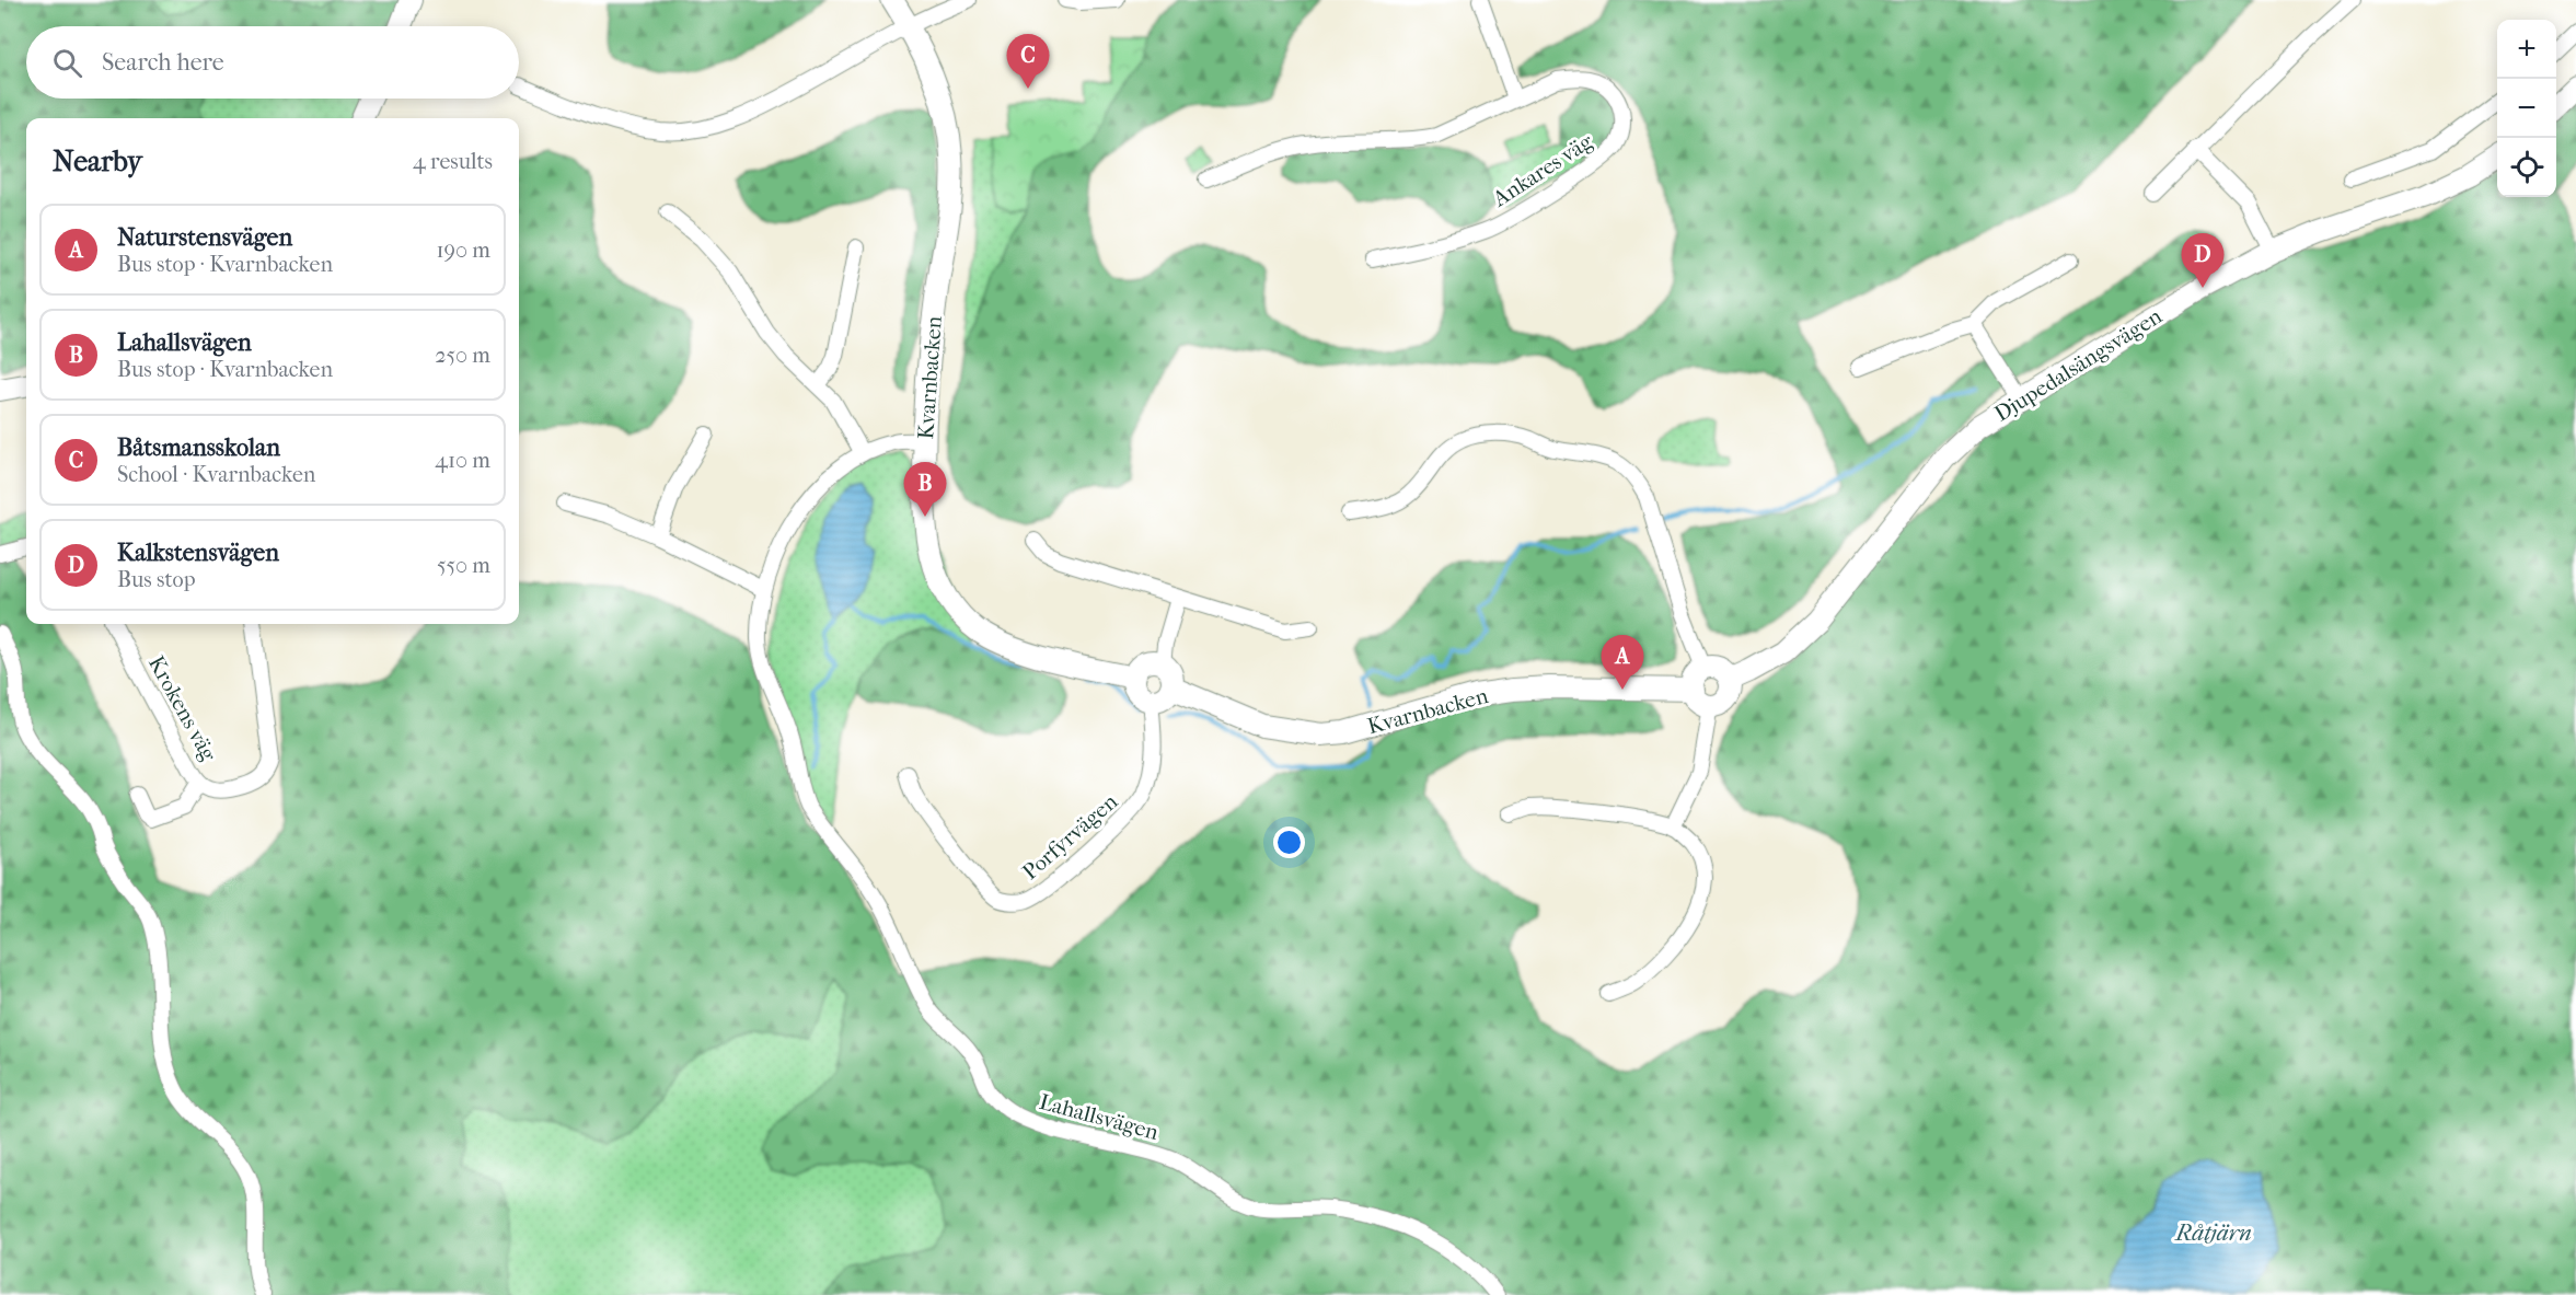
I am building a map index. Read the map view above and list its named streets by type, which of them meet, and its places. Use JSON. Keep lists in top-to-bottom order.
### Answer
{
  "streets": {
    "street": [
      "Ankares väg",
      "Djupedalsängsvägen",
      "Kvarnbacken",
      "Krokens väg",
      "Porfyrvägen",
      "Lahallsvägen"
    ]
  },
  "crossings": [
    ["Djupedalsängsvägen", "Kvarnbacken"],
    ["Kvarnbacken", "Porfyrvägen"],
    ["Kvarnbacken", "Lahallsvägen"]
  ],
  "water": ["Råtjärn"],
  "page": {
    "map_buttons": ["+", "−"],
    "search": "Search here",
    "pins": [
      "C",
      "D",
      "B",
      "A"
    ],
    "heading": ["Nearby", "4 results"],
    "list": [
      {
        "mark": "A",
        "name": "Naturstensvägen",
        "note": "Bus stop · Kvarnbacken",
        "value": "190 m"
      },
      {
        "mark": "B",
        "name": "Lahallsvägen",
        "note": "Bus stop · Kvarnbacken",
        "value": "250 m"
      },
      {
        "mark": "C",
        "name": "Båtsmansskolan",
        "note": "School · Kvarnbacken",
        "value": "410 m"
      },
      {
        "mark": "D",
        "name": "Kalkstensvägen",
        "note": "Bus stop",
        "value": "550 m"
      }
    ]
  }
}
